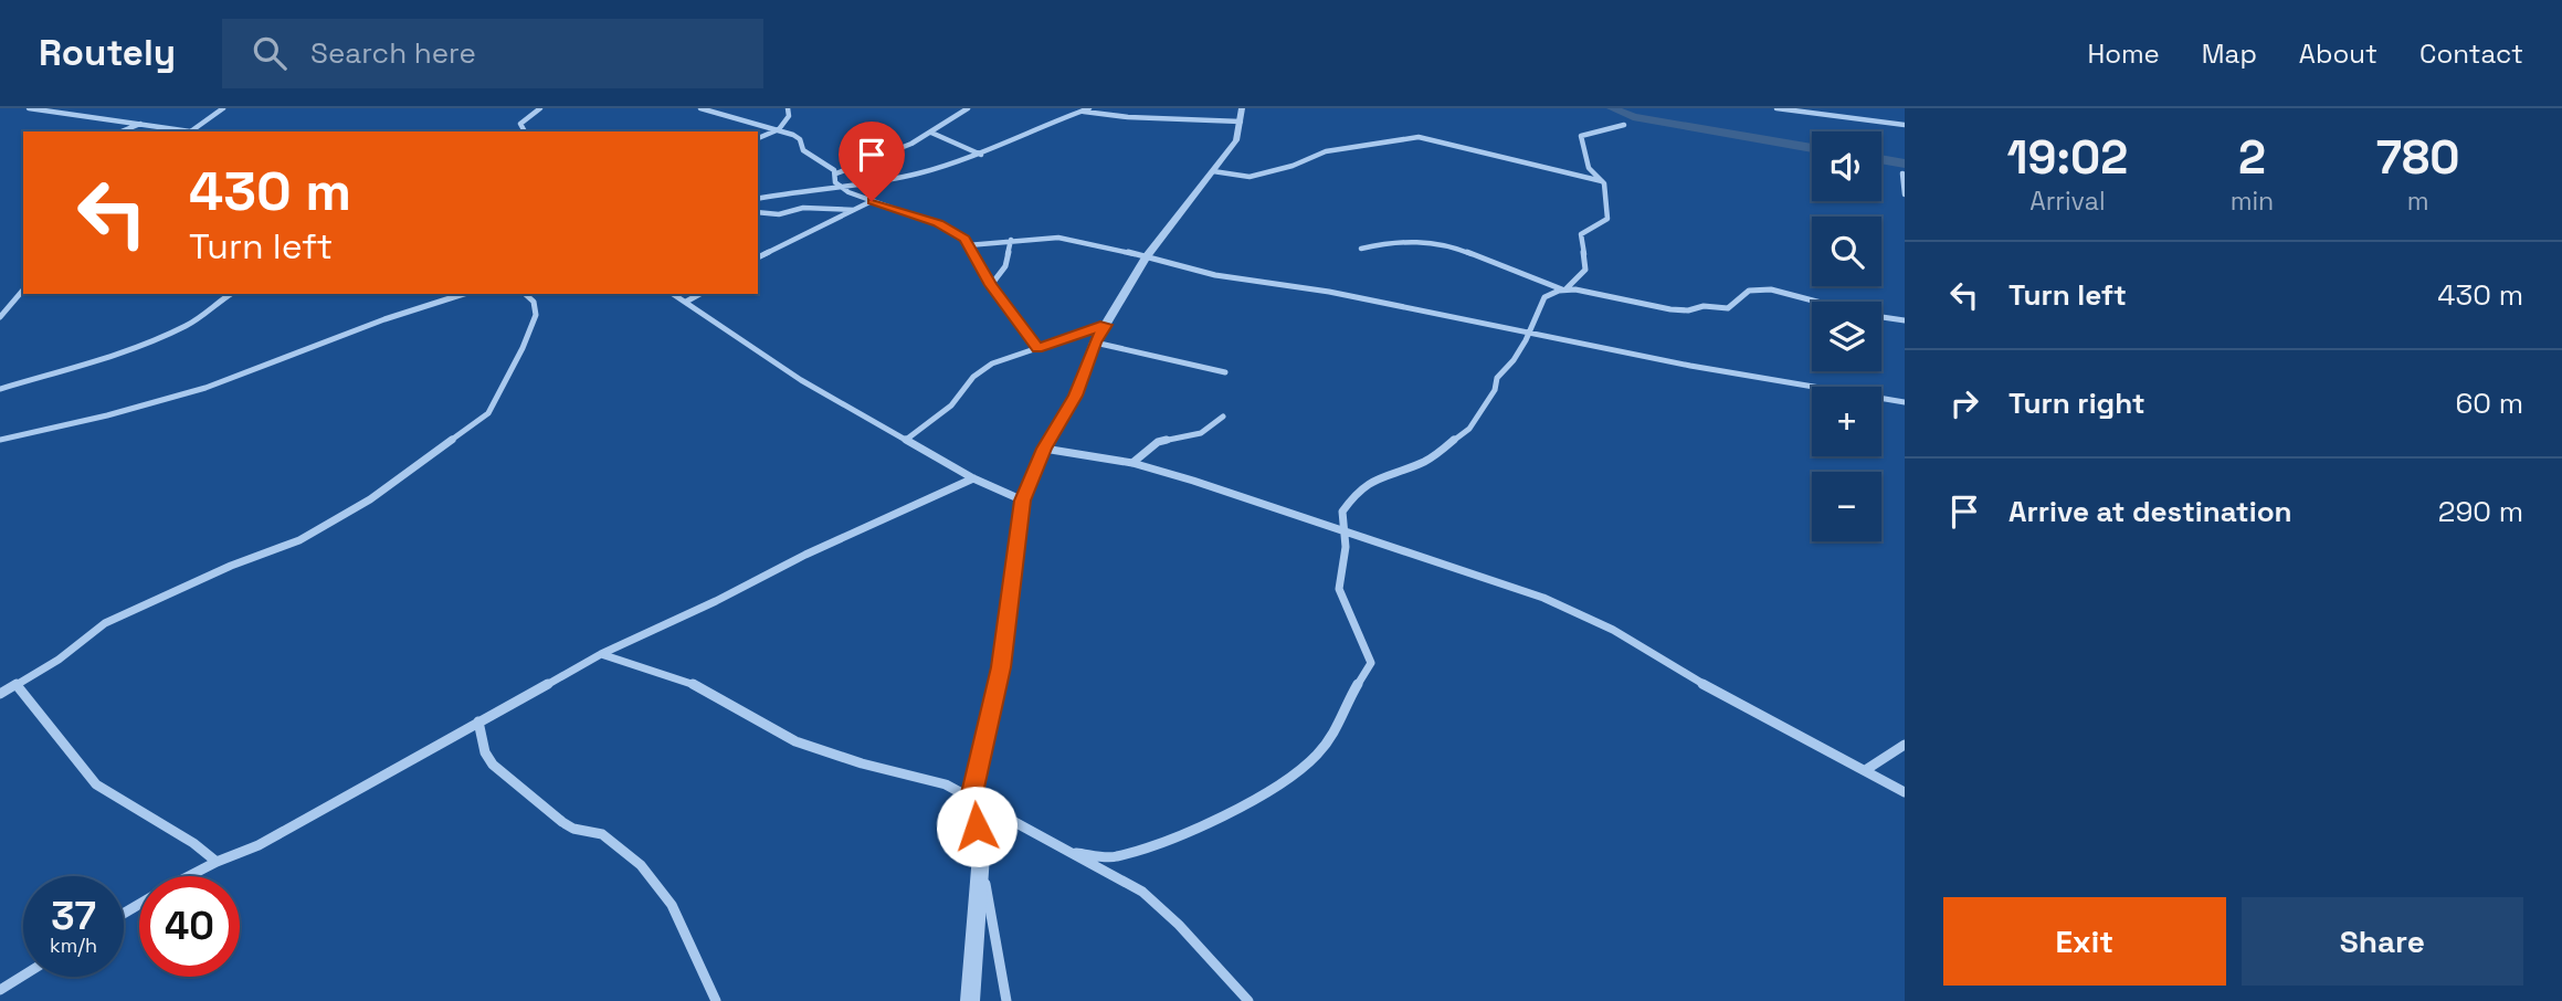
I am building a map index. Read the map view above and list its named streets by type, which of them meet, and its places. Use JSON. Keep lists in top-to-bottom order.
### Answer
{
  "page": {
    "header": "Routely",
    "search": "Search here",
    "nav": [
      "Home",
      "Map",
      "About",
      "Contact"
    ],
    "eta": [
      "19:02",
      "Arrival",
      "2",
      "min",
      "780",
      "m"
    ],
    "map_buttons": ["+", "−"],
    "turn": ["430 m", "Turn left"],
    "list": [
      {
        "name": "Turn left",
        "value": "430 m"
      },
      {
        "name": "Turn right",
        "value": "60 m"
      },
      {
        "name": "Arrive at destination",
        "value": "290 m"
      }
    ],
    "speed": "37 km/h",
    "limit": "40",
    "buttons": ["Exit", "Share"]
  }
}
